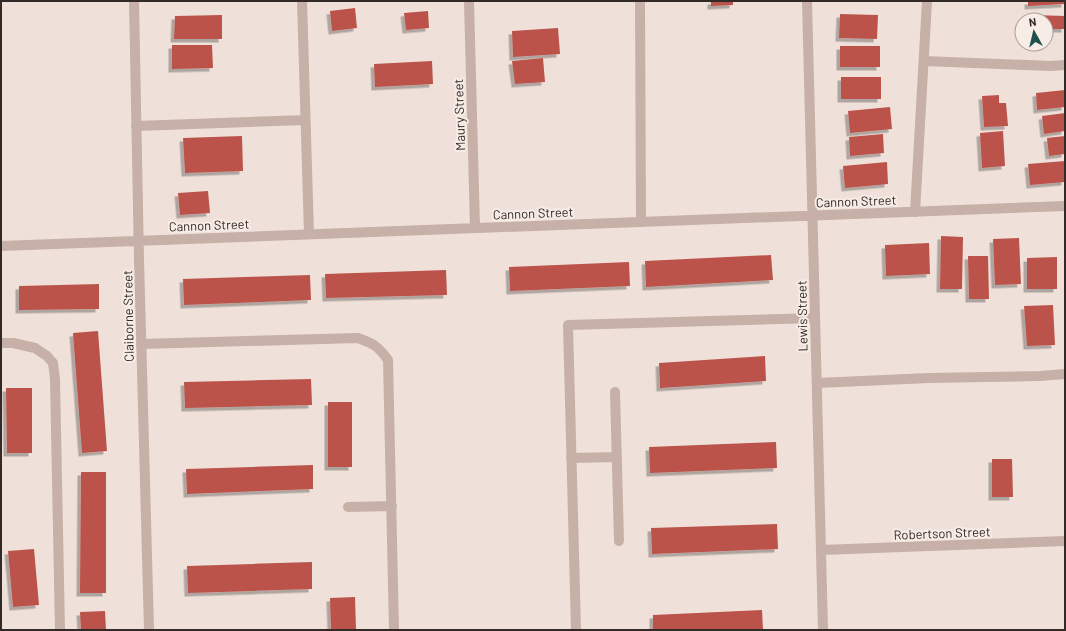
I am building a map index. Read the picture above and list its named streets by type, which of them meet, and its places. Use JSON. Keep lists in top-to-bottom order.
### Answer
{
  "streets": {
    "street": [
      "Maury Street",
      "Cannon Street",
      "Claiborne Street",
      "Lewis Street",
      "Robertson Street"
    ]
  },
  "crossings": [
    ["Maury Street", "Cannon Street"],
    ["Cannon Street", "Claiborne Street"],
    ["Cannon Street", "Lewis Street"],
    ["Lewis Street", "Robertson Street"]
  ],
  "north": "top"
}
